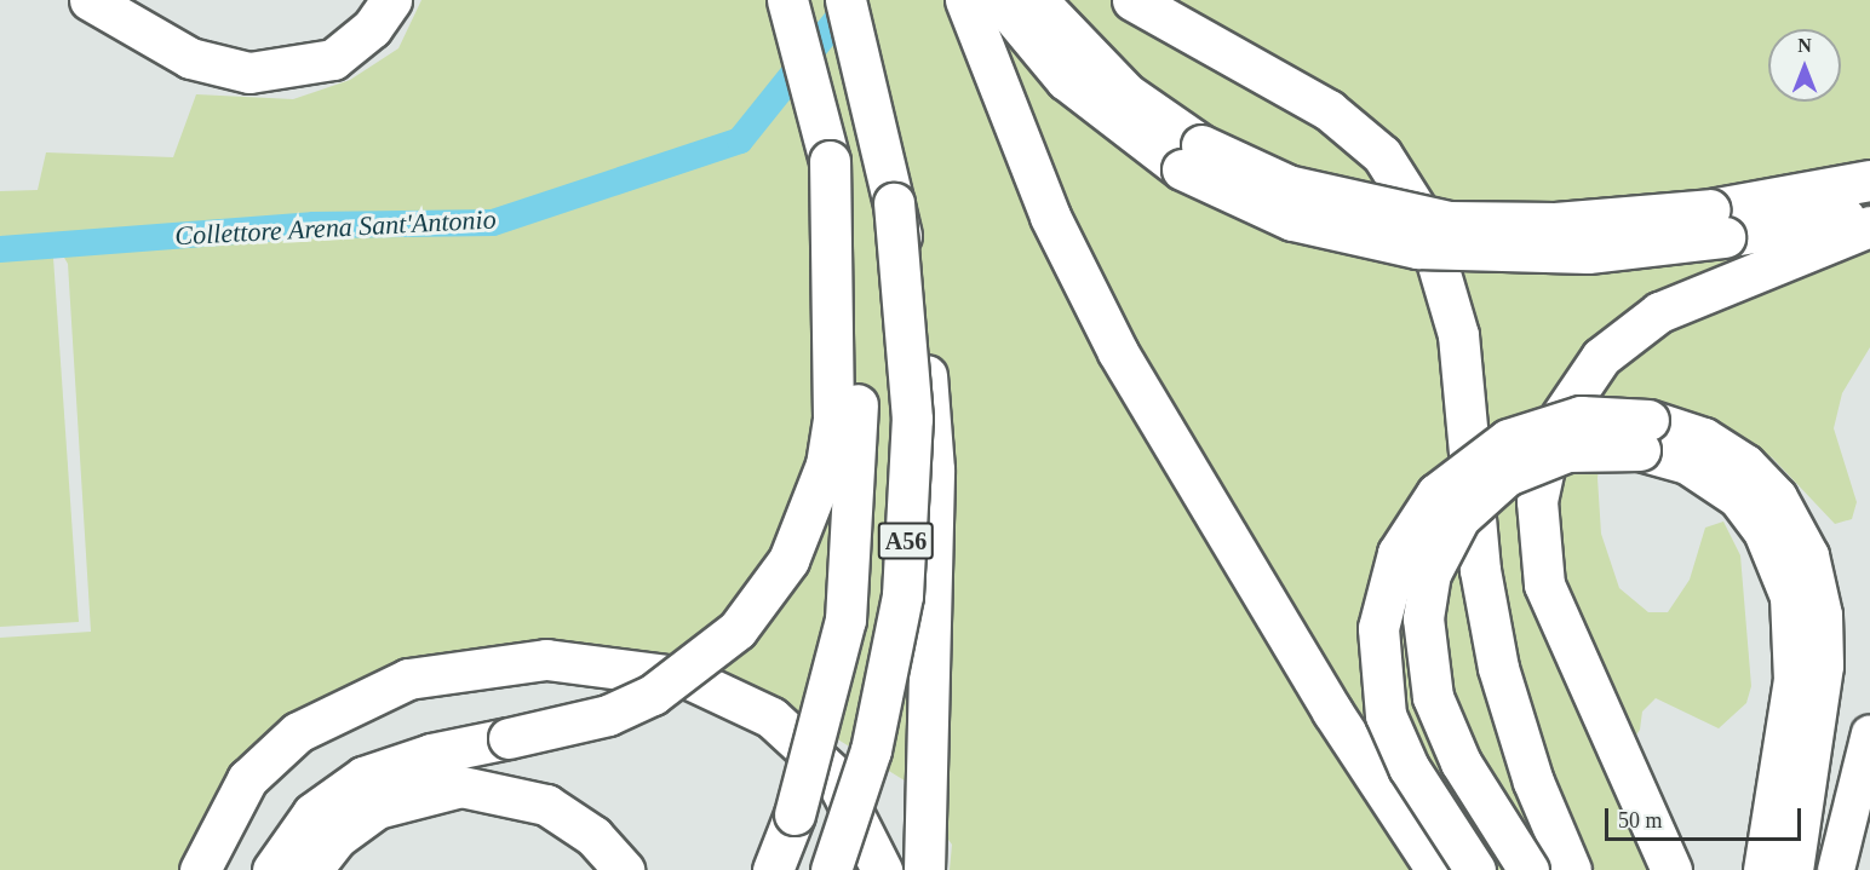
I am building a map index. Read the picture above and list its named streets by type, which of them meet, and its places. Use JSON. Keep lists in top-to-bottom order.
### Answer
{
  "streets": {
    "main road": ["A56"]
  },
  "water": ["Collettore Arena Sant'Antonio"],
  "scale_bar": "50 m",
  "north": "top"
}
